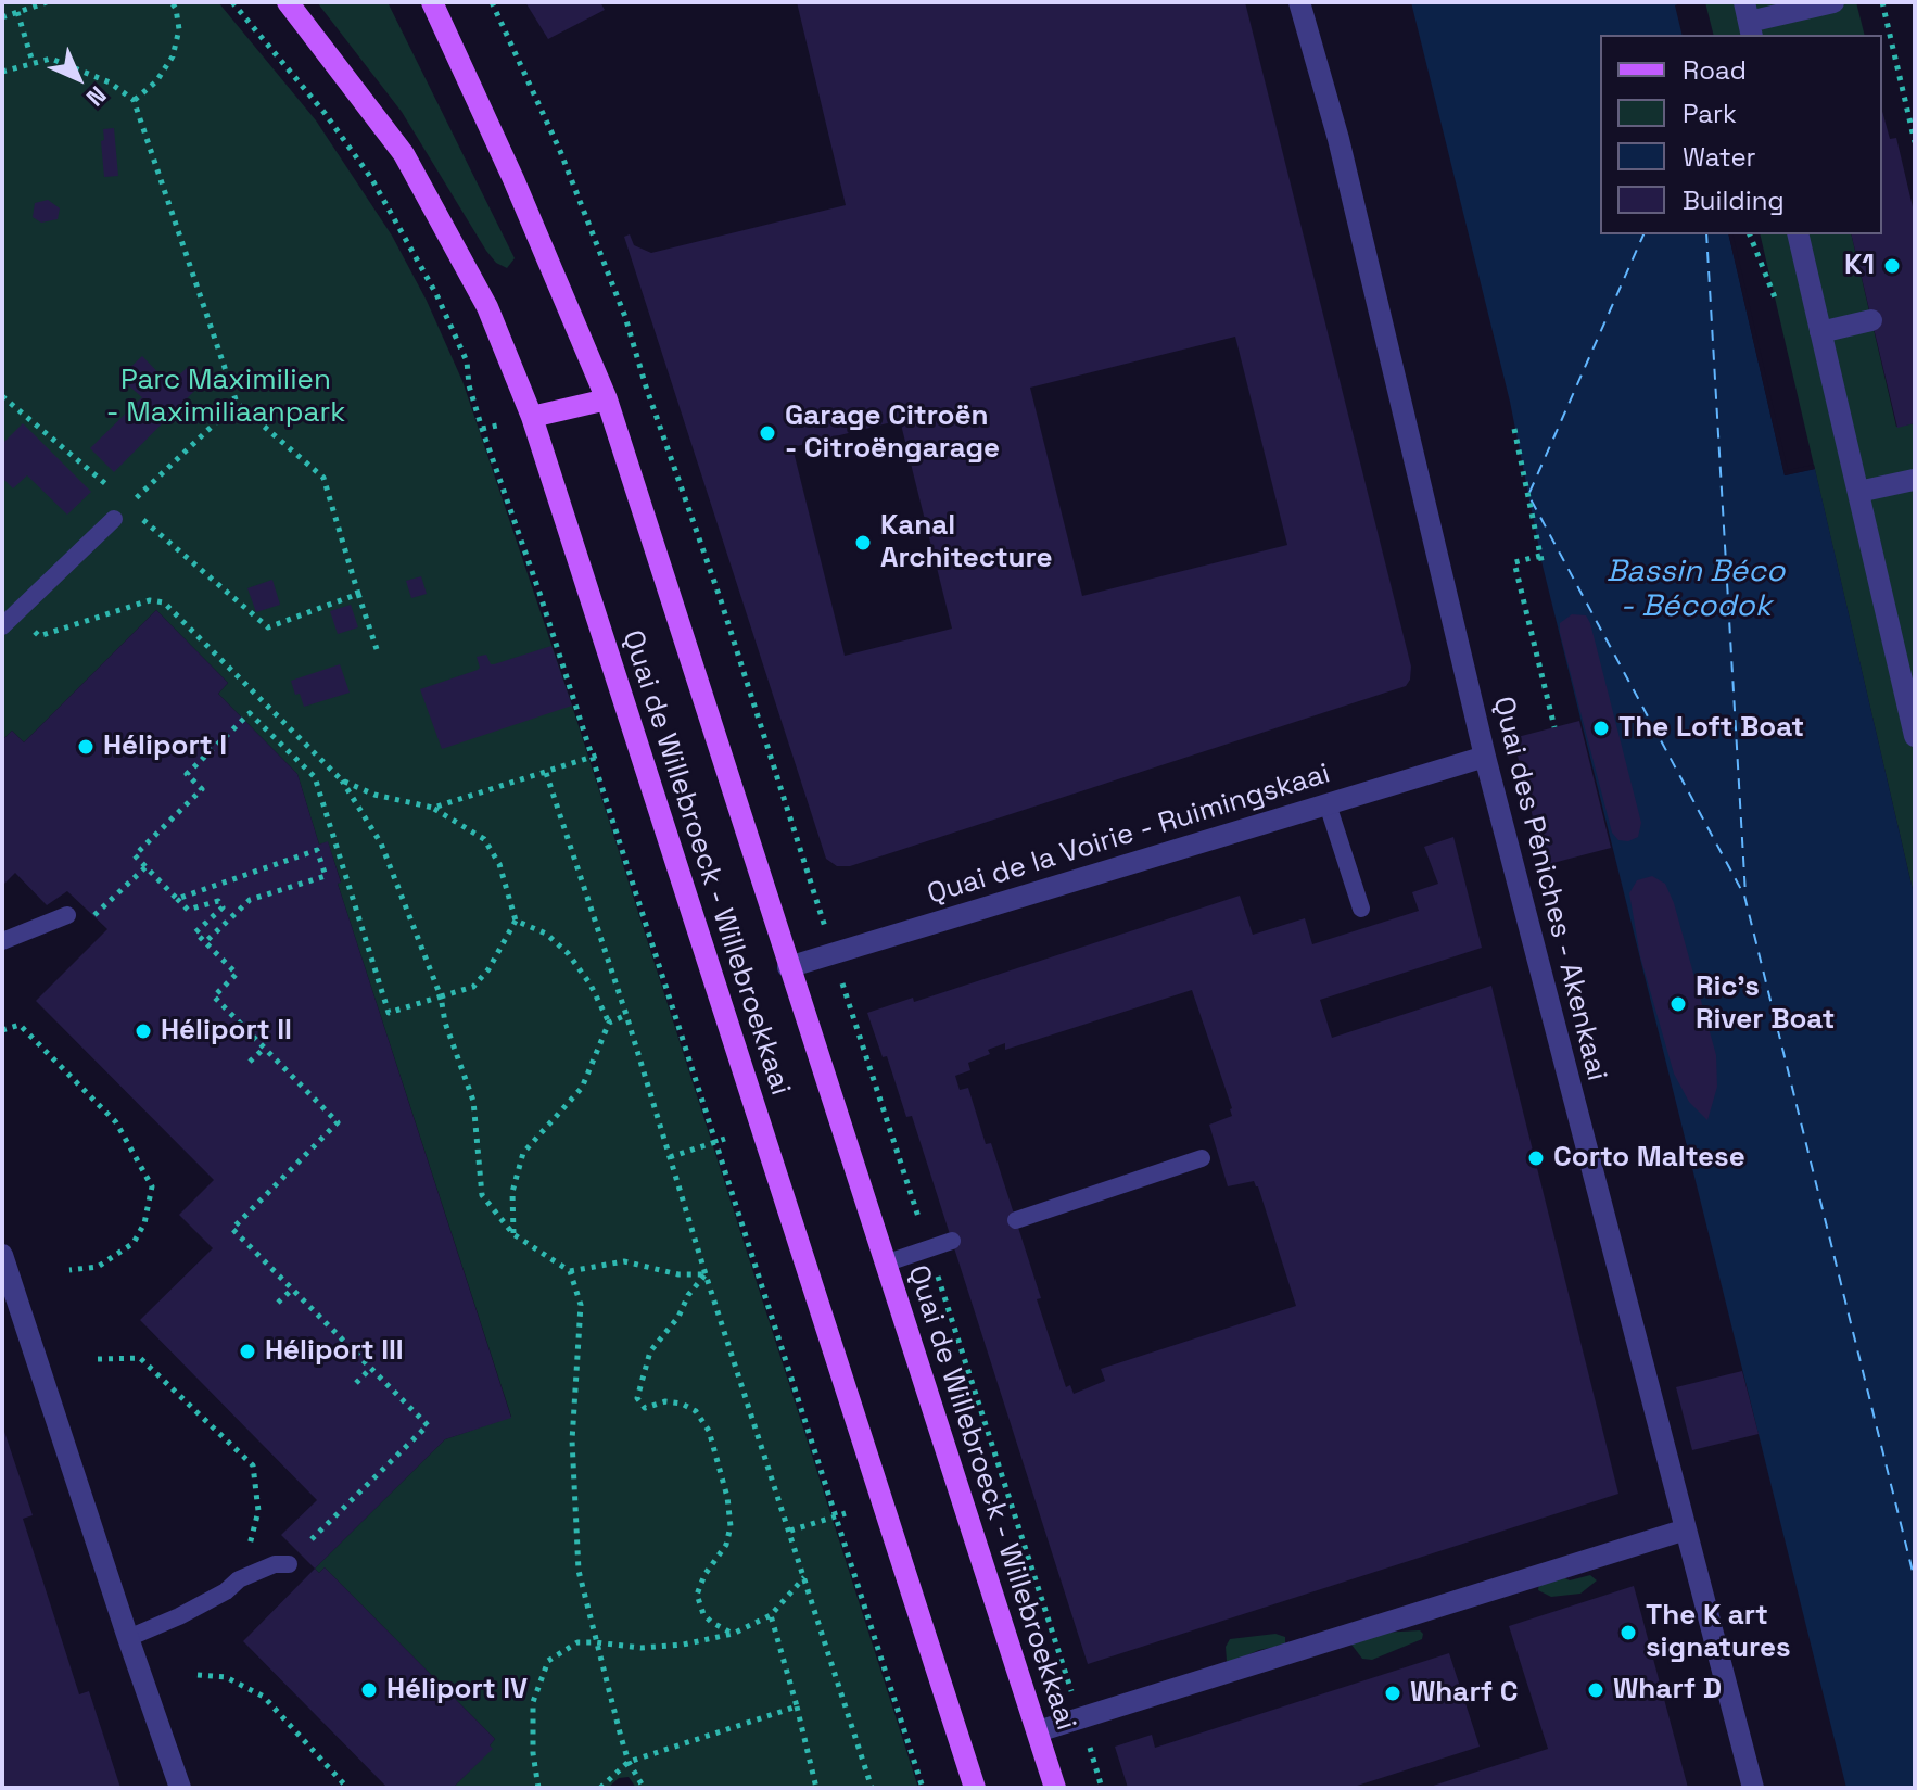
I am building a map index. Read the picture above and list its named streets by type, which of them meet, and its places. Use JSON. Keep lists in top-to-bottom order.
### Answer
{
  "streets": {
    "main road": ["Quai de Willebroeck - Willebroekkaai"],
    "street": ["Quai de la Voirie - Ruimingskaai", "Quai des Péniches - Akenkaai"]
  },
  "crossings": [
    ["Quai de la Voirie - Ruimingskaai", "Quai de Willebroeck - Willebroekkaai"],
    ["Quai de la Voirie - Ruimingskaai", "Quai des Péniches - Akenkaai"]
  ],
  "water": ["Bassin Béco - Bécodok"],
  "parks": ["Parc Maximilien - Maximiliaanpark"],
  "places": [
    "K1",
    "Garage Citroën - Citroëngarage",
    "Kanal Architecture",
    "The Loft Boat",
    "Héliport I",
    "Ric's River Boat",
    "Héliport II",
    "Corto Maltese",
    "Héliport III",
    "The K art signatures",
    "Héliport IV",
    "Wharf D",
    "Wharf C"
  ],
  "legend": [
    "Road",
    "Park",
    "Water",
    "Building"
  ],
  "north": "bottom right"
}
